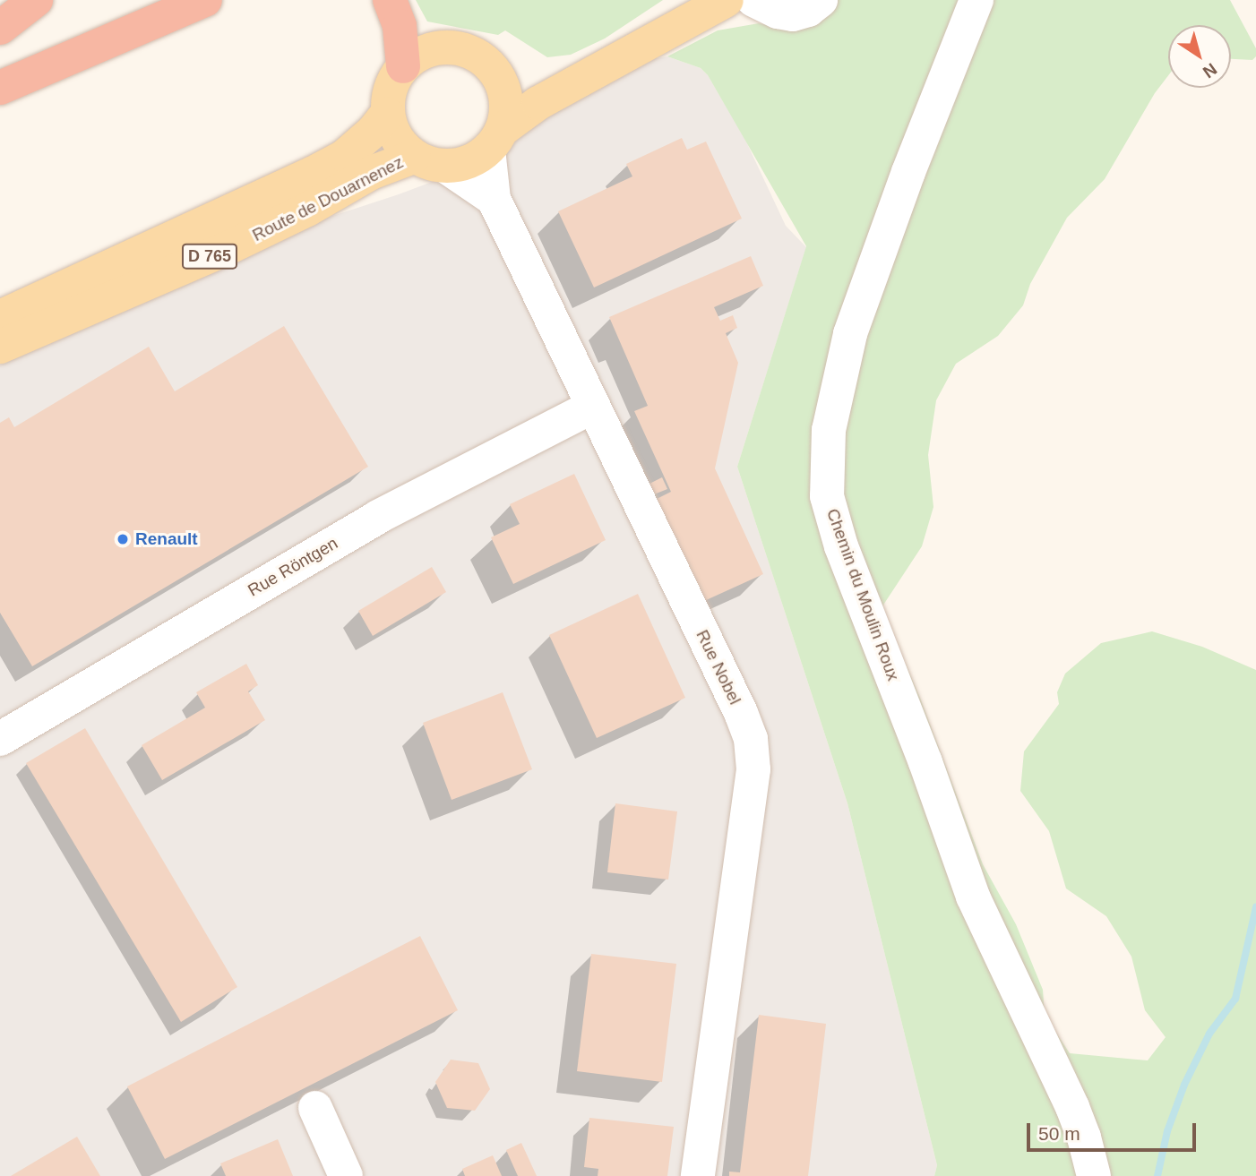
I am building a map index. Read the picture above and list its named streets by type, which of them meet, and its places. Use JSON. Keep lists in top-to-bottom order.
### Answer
{
  "streets": {
    "main road": ["Route de Douarnenez", "D 765"],
    "street": ["Rue Röntgen", "Chemin du Moulin Roux", "Rue Nobel"]
  },
  "crossings": [
    ["Route de Douarnenez", "Rue Nobel"],
    ["Rue Röntgen", "Rue Nobel"]
  ],
  "places": ["Renault"],
  "scale_bar": "50 m",
  "north": "bottom right"
}
